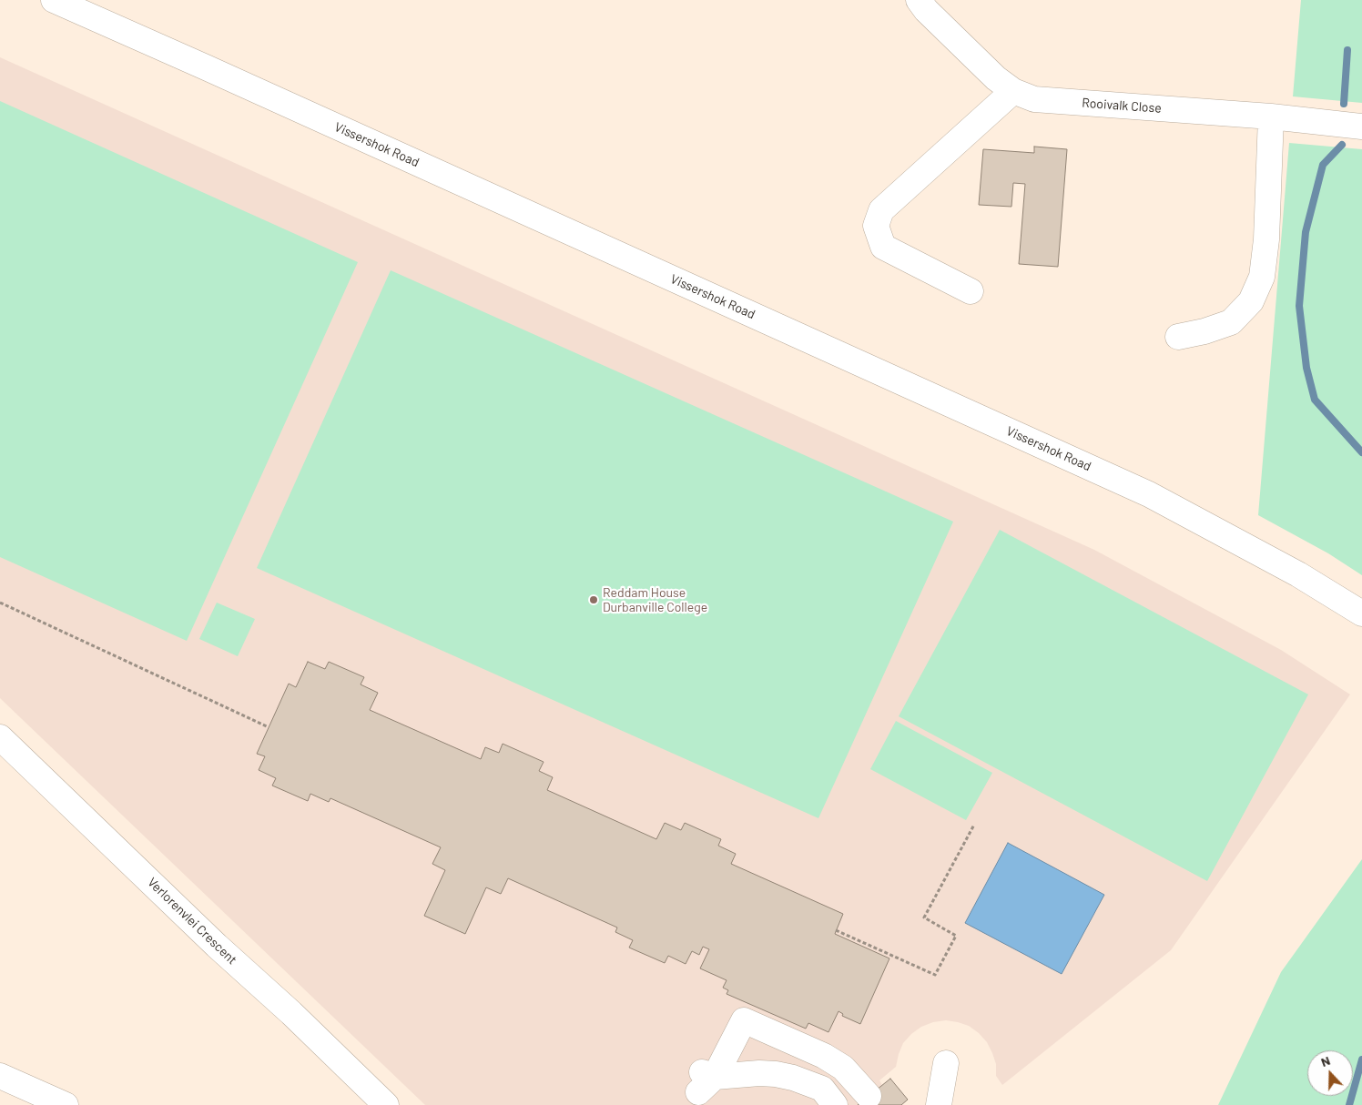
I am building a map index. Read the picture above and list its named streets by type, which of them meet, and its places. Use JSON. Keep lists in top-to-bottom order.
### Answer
{
  "streets": {
    "main road": ["Rooivalk Close", "Vissershok Road", "Verlorenvlei Crescent"]
  },
  "places": ["Reddam House Durbanville College"],
  "north": "top"
}
